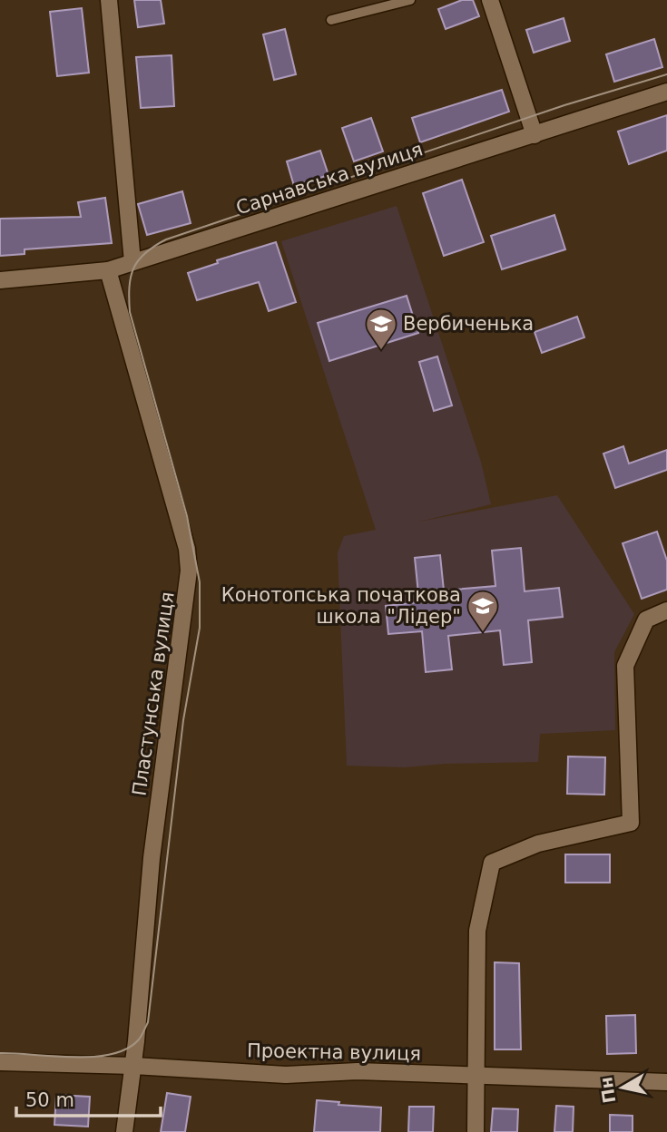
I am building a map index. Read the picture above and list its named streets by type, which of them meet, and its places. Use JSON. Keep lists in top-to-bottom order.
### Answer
{
  "streets": {
    "street": ["Сарнавська вулиця", "Пластунська вулиця", "Проектна вулиця"]
  },
  "crossings": [
    ["Сарнавська вулиця", "Пластунська вулиця"],
    ["Пластунська вулиця", "Проектна вулиця"]
  ],
  "places": {
    "school or university": ["Вербиченька", "Конотопська початкова школа \"Лідер\""]
  },
  "scale_bar": "50 m",
  "north": "left"
}
